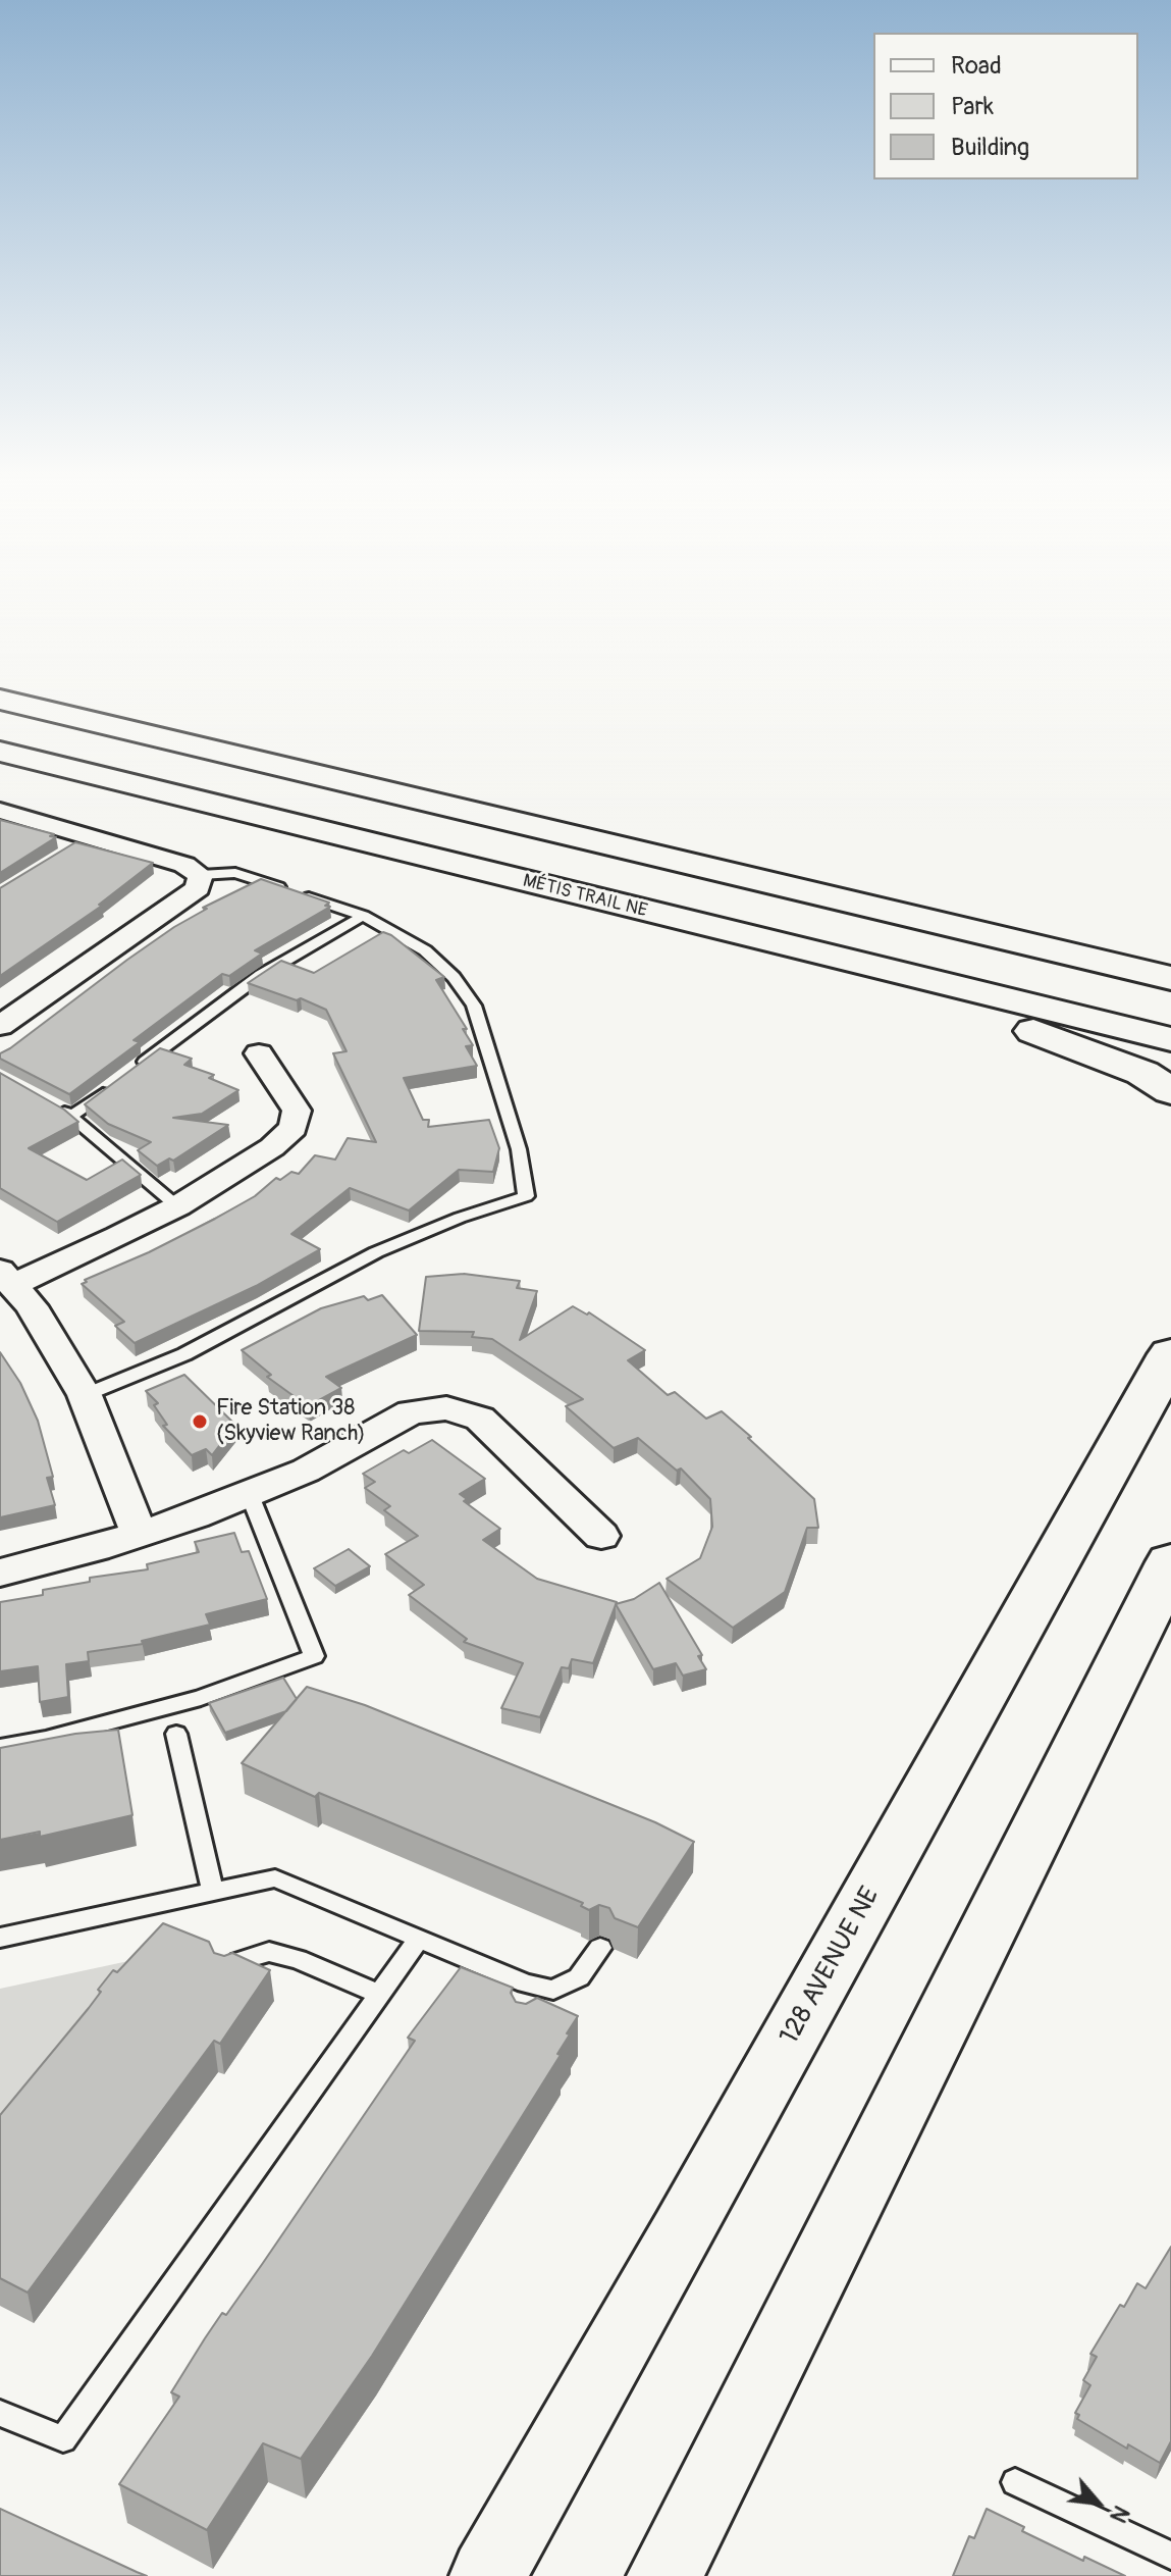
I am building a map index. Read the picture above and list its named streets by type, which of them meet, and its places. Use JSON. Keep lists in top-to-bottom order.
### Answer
{
  "streets": {
    "main road": ["MÉTIS TRAIL NE", "128 AVENUE NE"]
  },
  "places": ["Fire Station 38 (Skyview Ranch)"],
  "legend": ["Road", "Park", "Building"],
  "north": "bottom right"
}
